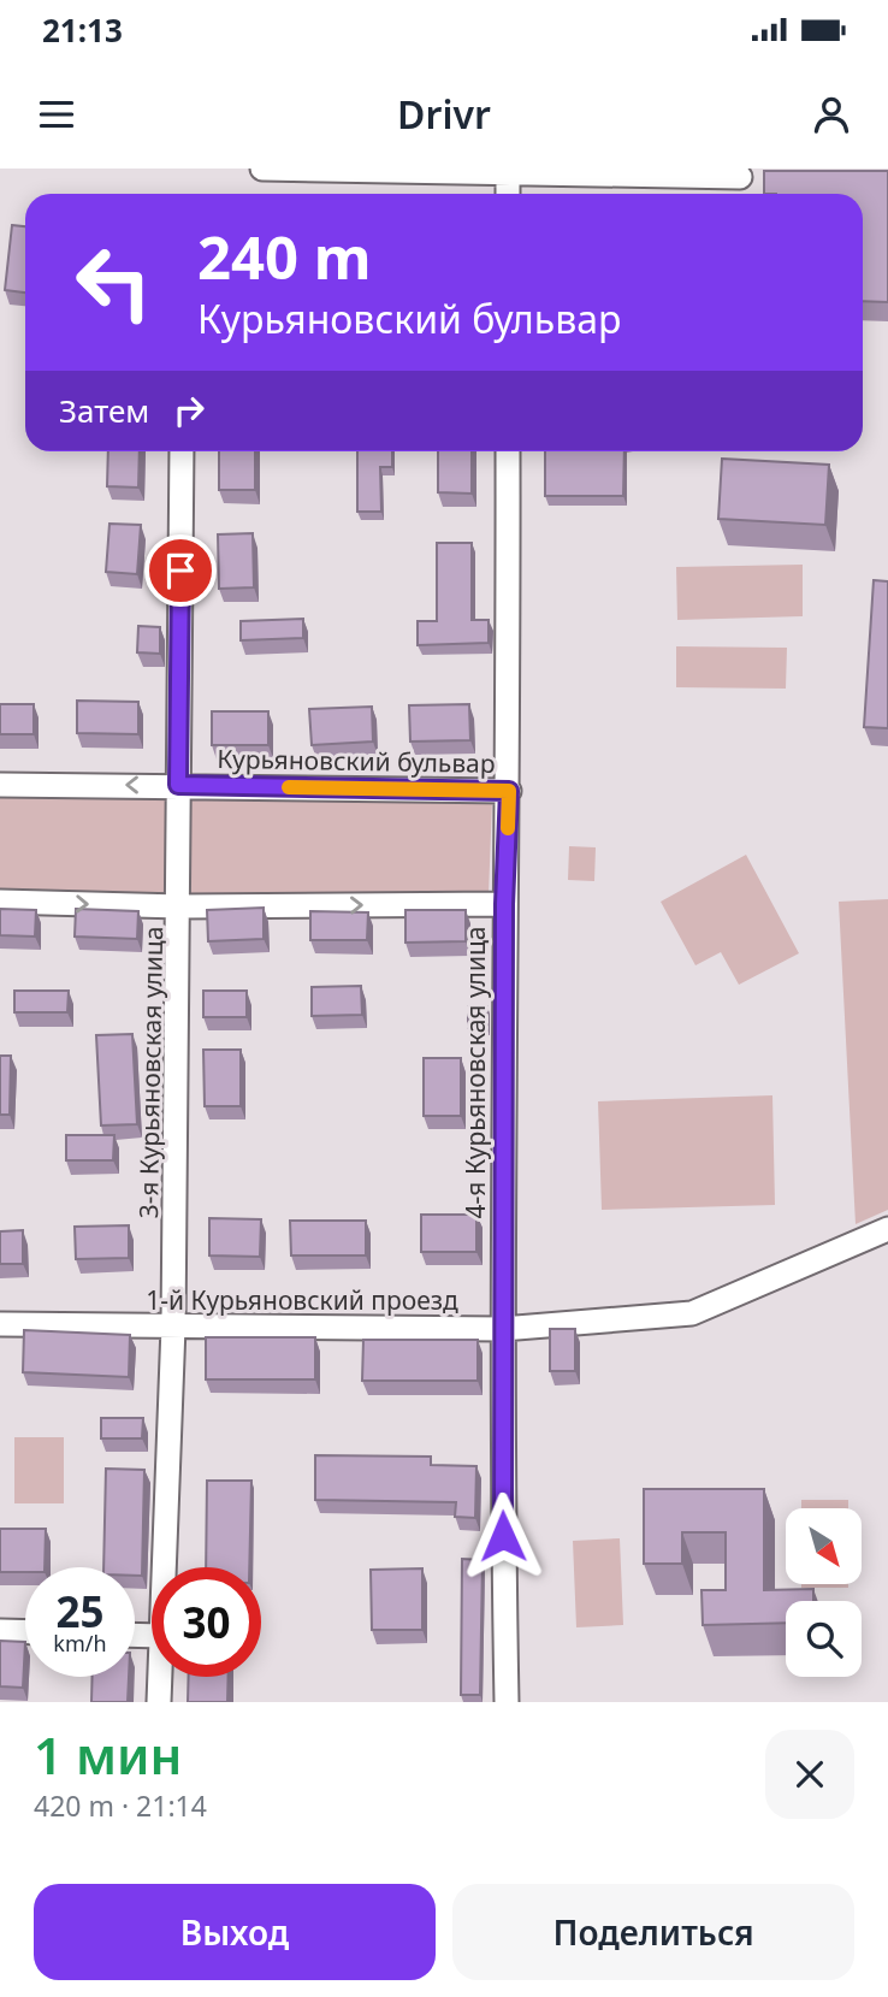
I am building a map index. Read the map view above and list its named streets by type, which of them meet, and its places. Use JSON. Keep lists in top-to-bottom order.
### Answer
{
  "streets": {
    "street": [
      "Курьяновский бульвар",
      "3-я Курьяновская улица",
      "4-я Курьяновская улица",
      "1-й Курьяновский проезд"
    ]
  },
  "crossings": [
    ["Курьяновский бульвар", "3-я Курьяновская улица"],
    ["Курьяновский бульвар", "4-я Курьяновская улица"],
    ["3-я Курьяновская улица", "1-й Курьяновский проезд"],
    ["4-я Курьяновская улица", "1-й Курьяновский проезд"]
  ],
  "north": "bottom right",
  "page": {
    "status": "21:13",
    "header": "Drivr",
    "turn": ["240 m", "Курьяновский бульвар"],
    "then": "Затем",
    "speed": "25 km/h",
    "limit": "30",
    "heading": ["1 мин", "420 m · 21:14"],
    "buttons": ["Выход", "Поделиться"]
  }
}
